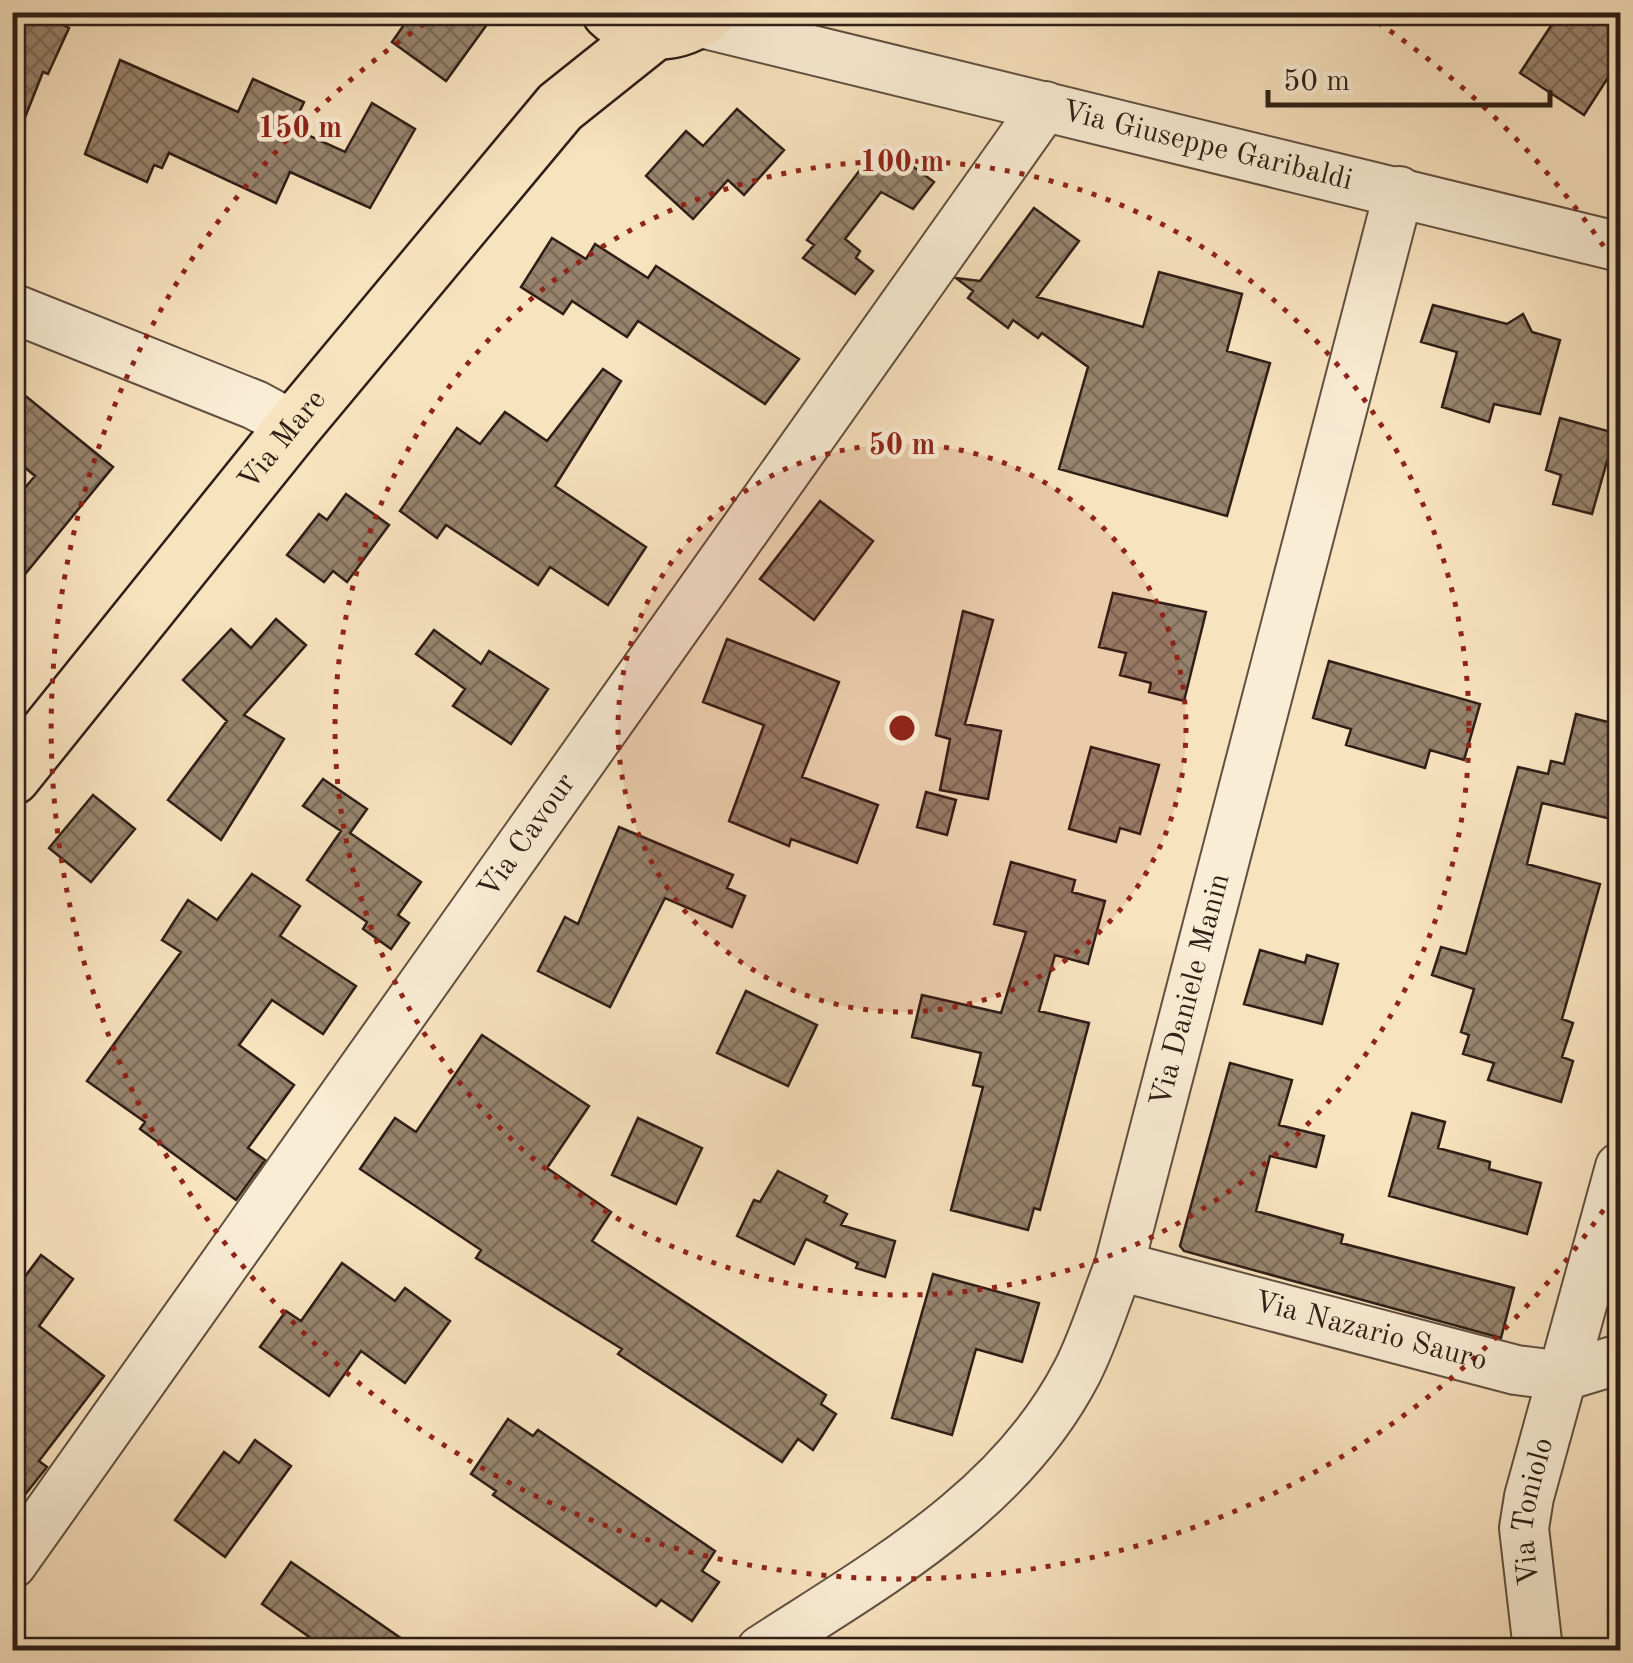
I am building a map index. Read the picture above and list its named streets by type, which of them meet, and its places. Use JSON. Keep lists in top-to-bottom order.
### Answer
{
  "streets": {
    "main road": ["Via Mare"],
    "street": [
      "Via Giuseppe Garibaldi",
      "Via Cavour",
      "Via Daniele Manin",
      "Via Nazario Sauro",
      "Via Toniolo"
    ]
  },
  "crossings": [
    ["Via Giuseppe Garibaldi", "Via Mare"],
    ["Via Giuseppe Garibaldi", "Via Cavour"],
    ["Via Giuseppe Garibaldi", "Via Daniele Manin"],
    ["Via Daniele Manin", "Via Nazario Sauro"],
    ["Via Nazario Sauro", "Via Toniolo"]
  ],
  "scale_bar": "50 m",
  "rings": ["150 m", "100 m", "50 m"]
}
